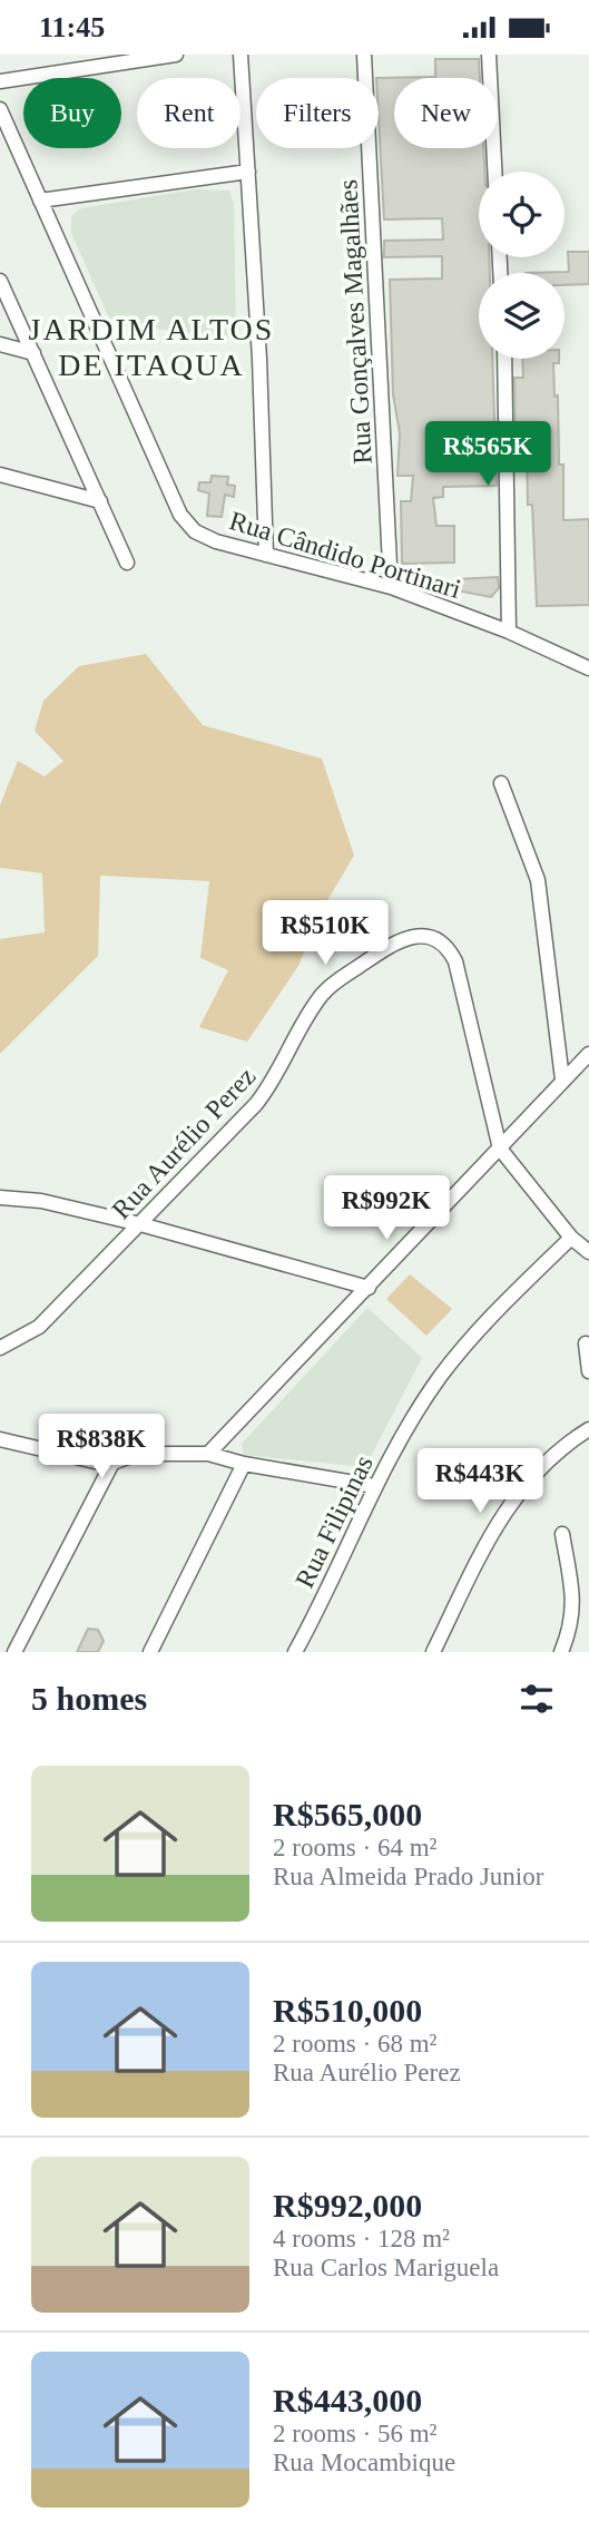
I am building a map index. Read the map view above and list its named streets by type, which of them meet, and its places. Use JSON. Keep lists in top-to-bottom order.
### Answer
{
  "streets": {
    "street": [
      "Rua Gonçalves Magalhães",
      "Rua Cândido Portinari",
      "Rua Aurélio Perez",
      "Rua Filipinas"
    ]
  },
  "crossings": [
    ["Rua Gonçalves Magalhães", "Rua Cândido Portinari"],
    ["Rua Aurélio Perez", "Rua Filipinas"]
  ],
  "districts": ["JARDIM ALTOS DE ITAQUA"],
  "page": {
    "status": "11:45",
    "chip": [
      "Buy",
      "Rent",
      "Filters",
      "New"
    ],
    "price": [
      "R$565K",
      "R$510K",
      "R$992K",
      "R$838K",
      "R$443K"
    ],
    "heading": "5 homes",
    "list": [
      {
        "name": "R$565,000",
        "note": "2 rooms · 64 m² · Rua Almeida Prado Junior"
      },
      {
        "name": "R$510,000",
        "note": "2 rooms · 68 m² · Rua Aurélio Perez"
      },
      {
        "name": "R$992,000",
        "note": "4 rooms · 128 m² · Rua Carlos Mariguela"
      },
      {
        "name": "R$443,000",
        "note": "2 rooms · 56 m² · Rua Mocambique"
      }
    ]
  }
}
